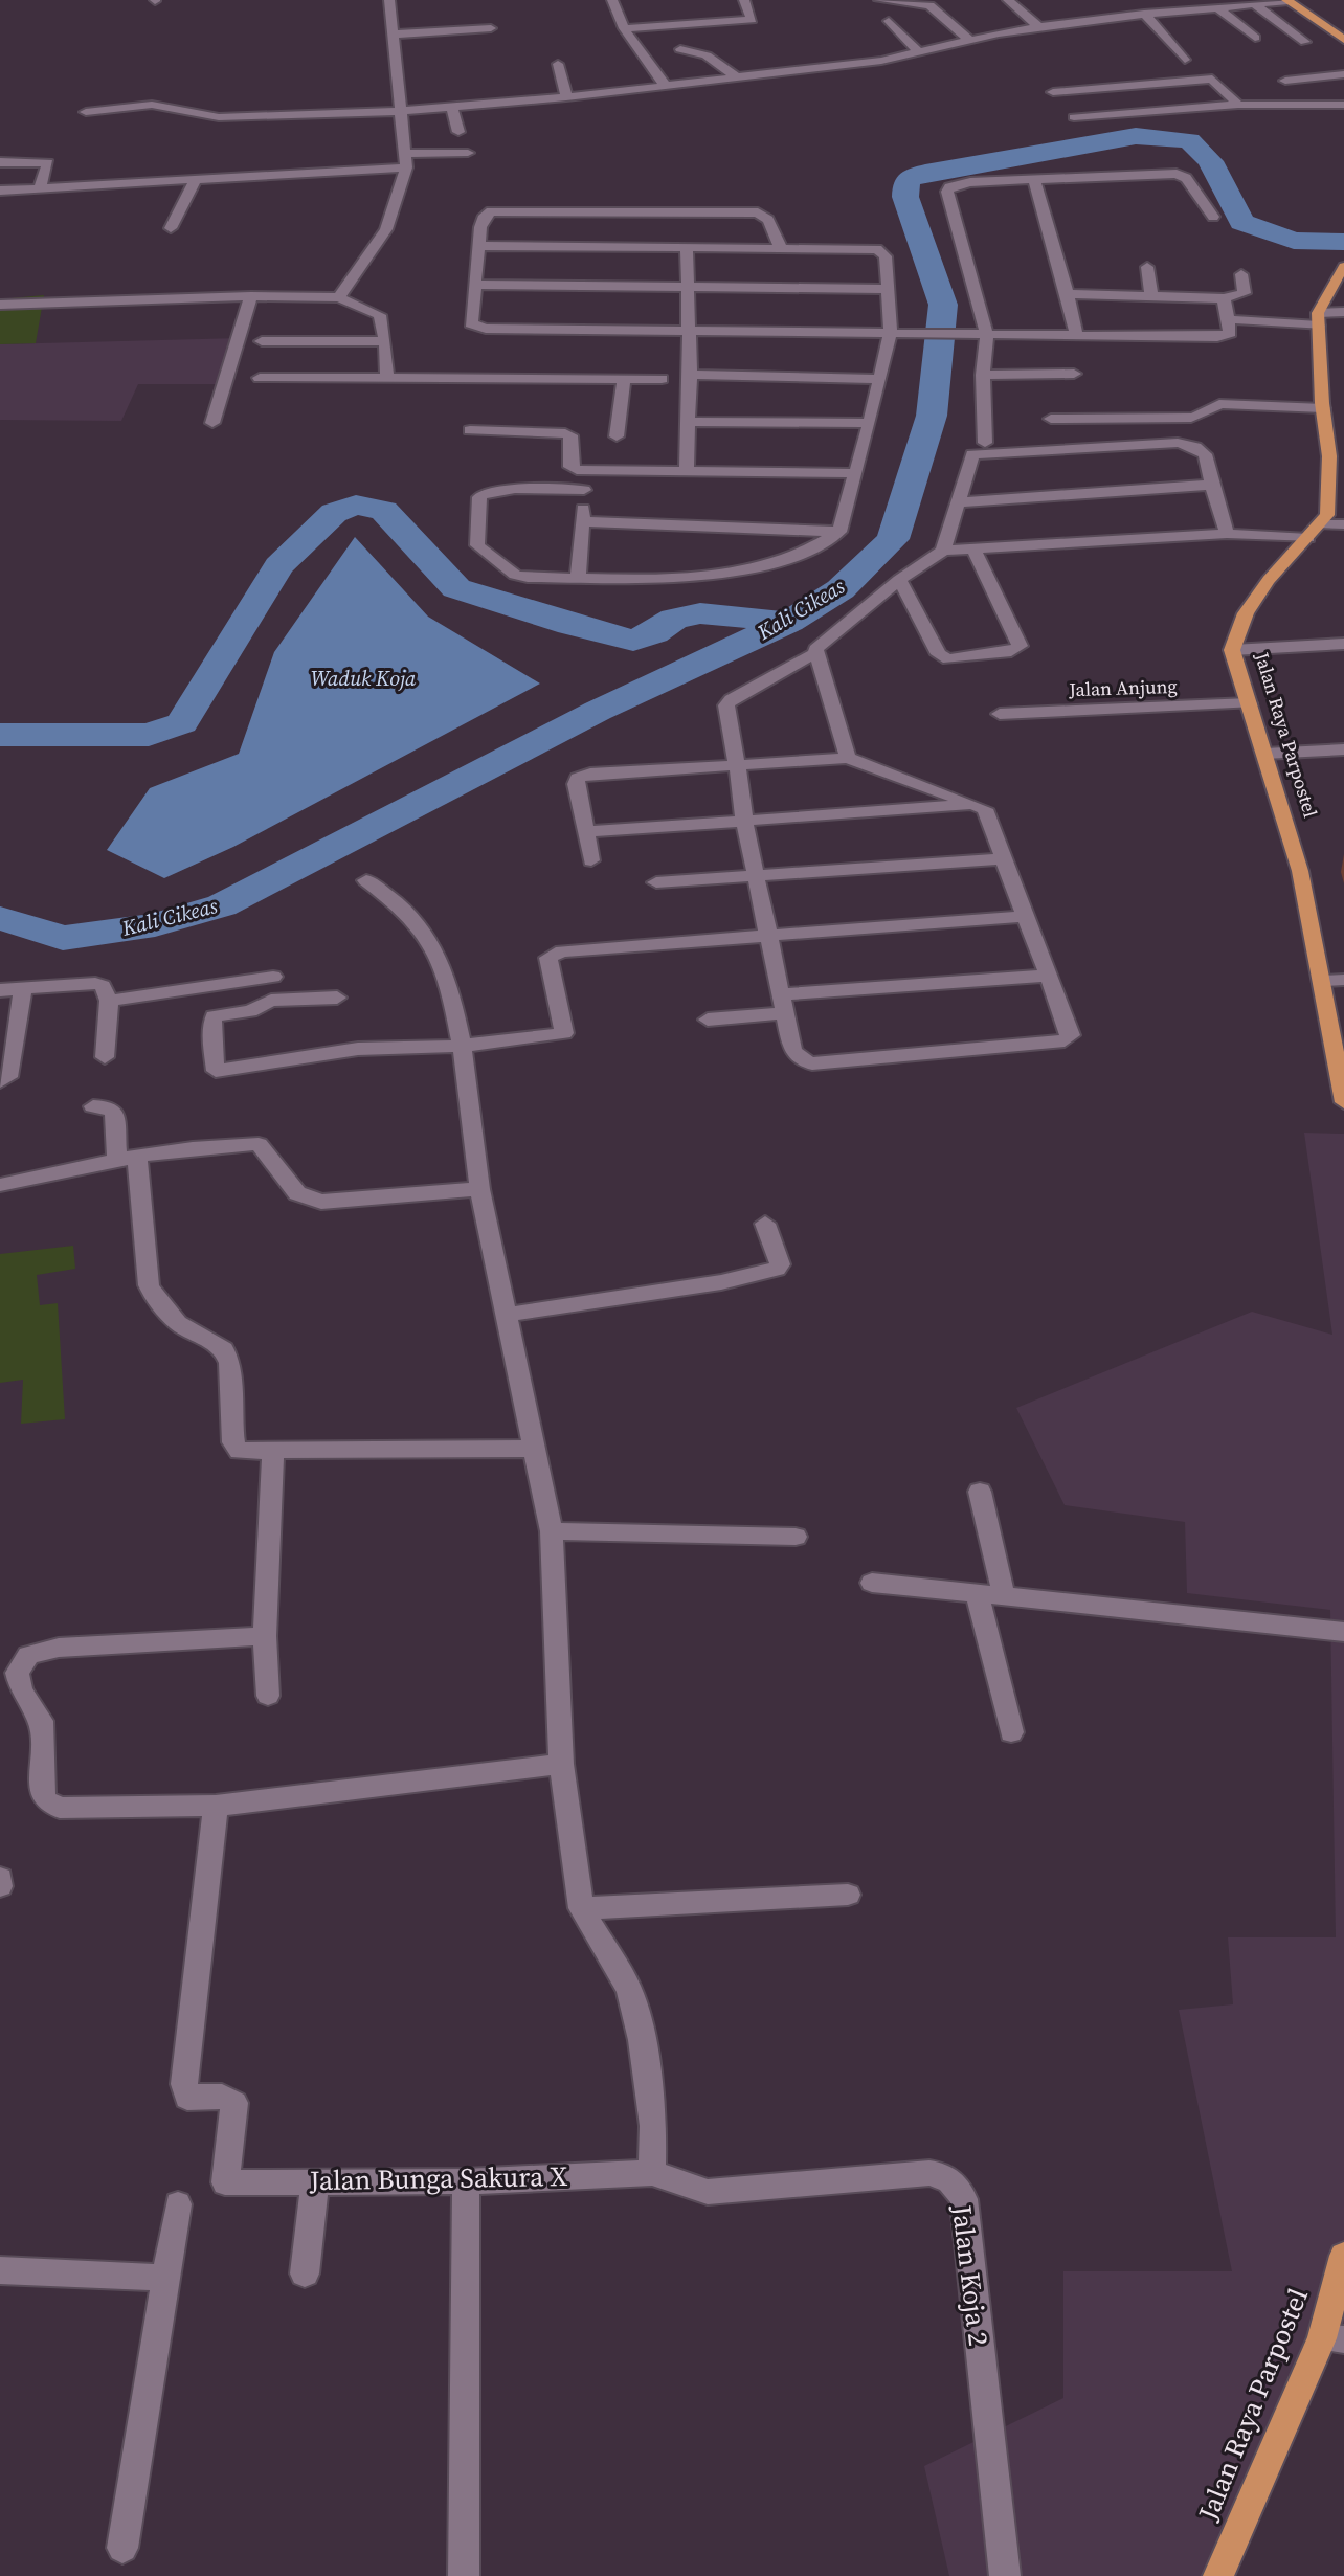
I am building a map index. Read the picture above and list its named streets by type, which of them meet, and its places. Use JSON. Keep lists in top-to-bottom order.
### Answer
{
  "streets": {
    "main road": ["Jalan Raya Parpostel"],
    "street": ["Jalan Anjung", "Jalan Bunga Sakura X", "Jalan Koja 2"]
  },
  "crossings": [
    ["Jalan Anjung", "Jalan Raya Parpostel"],
    ["Jalan Bunga Sakura X", "Jalan Koja 2"]
  ],
  "water": ["Kali Cikeas", "Waduk Koja"]
}
